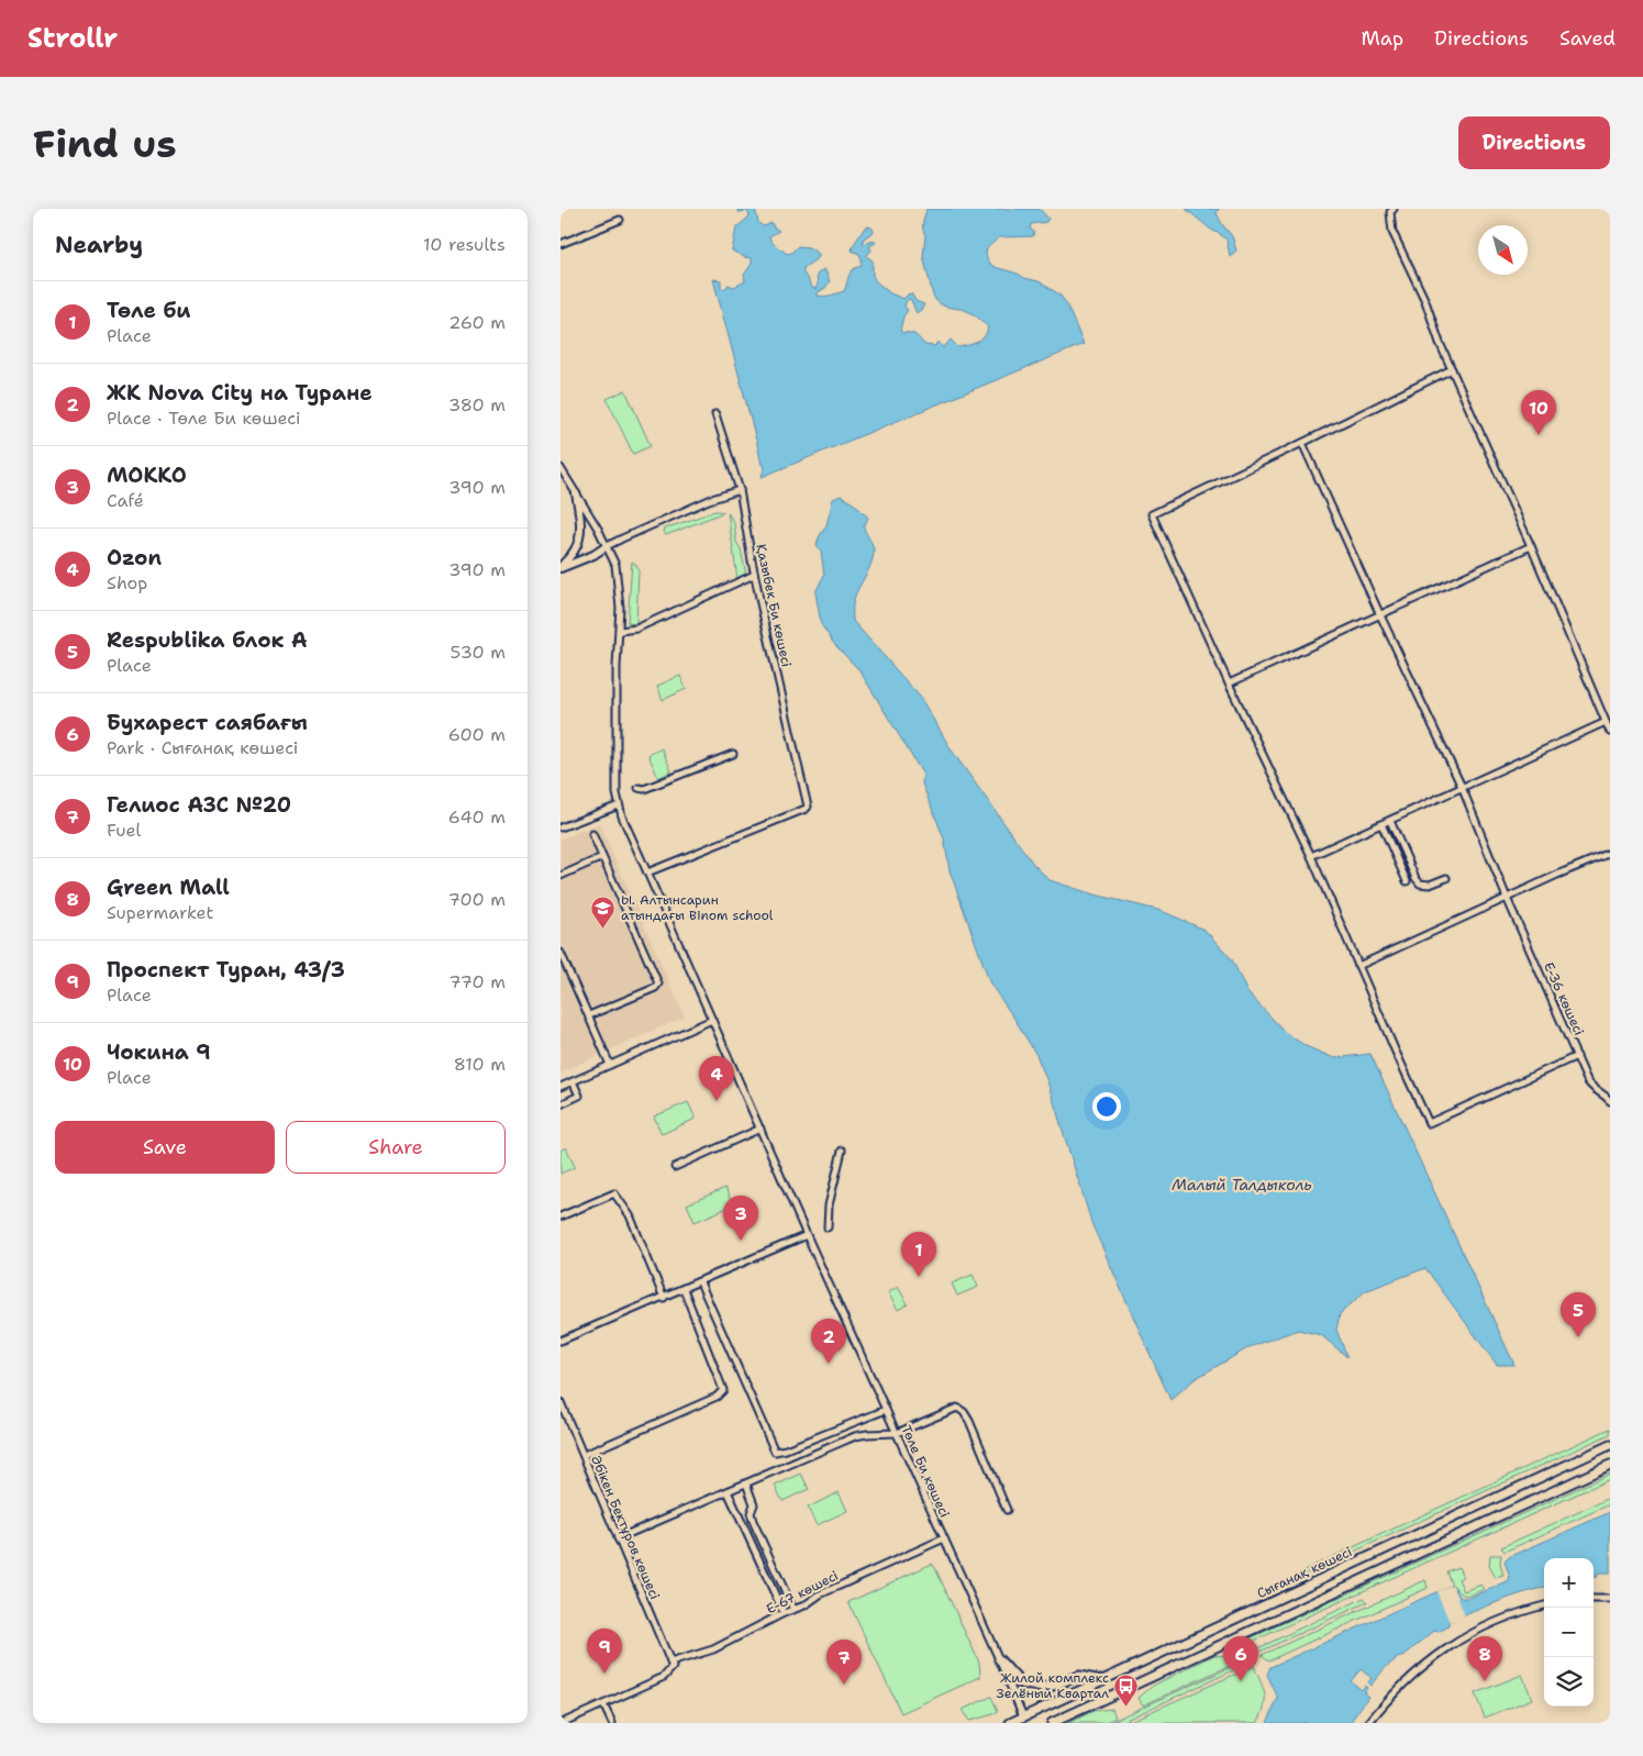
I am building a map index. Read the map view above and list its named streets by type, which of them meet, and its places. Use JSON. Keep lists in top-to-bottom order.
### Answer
{
  "streets": {
    "main road": ["Сығанақ көшесі"],
    "street": [
      "Қазыбек Би көшесі",
      "Е-36 көшесі",
      "Төле Би көшесі",
      "Әбікен Бектұров көшесі",
      "Е-67 көшесі"
    ]
  },
  "crossings": [
    ["Қазыбек Би көшесі", "Төле Би көшесі"],
    ["Төле Би көшесі", "Сығанақ көшесі"],
    ["Төле Би көшесі", "Е-67 көшесі"],
    ["Әбікен Бектұров көшесі", "Е-67 көшесі"]
  ],
  "water": ["Малый Талдыколь"],
  "places": {
    "school or university": ["Ы. Алтынсарин атындағы Binom school"],
    "bus stop": ["Жилой комплекс Зелёный Квартал"]
  },
  "north": "bottom right",
  "page": {
    "header": "Strollr",
    "nav": ["Map", "Directions", "Saved"],
    "buttons": [
      "Directions",
      ["Save", "Share"]
    ],
    "title": "Find us",
    "heading": ["Nearby", "10 results"],
    "list": [
      {
        "mark": "1",
        "name": "Төле би",
        "note": "Place",
        "value": "260 m"
      },
      {
        "mark": "2",
        "name": "ЖК Nova City на Туране",
        "note": "Place · Төле Би көшесі",
        "value": "380 m"
      },
      {
        "mark": "3",
        "name": "МОККО",
        "note": "Café",
        "value": "390 m"
      },
      {
        "mark": "4",
        "name": "Ozon",
        "note": "Shop",
        "value": "390 m"
      },
      {
        "mark": "5",
        "name": "Respublika блок А",
        "note": "Place",
        "value": "530 m"
      },
      {
        "mark": "6",
        "name": "Бухарест саябағы",
        "note": "Park · Сығанақ көшесі",
        "value": "600 m"
      },
      {
        "mark": "7",
        "name": "Гелиос АЗС №20",
        "note": "Fuel",
        "value": "640 m"
      },
      {
        "mark": "8",
        "name": "Green Mall",
        "note": "Supermarket",
        "value": "700 m"
      },
      {
        "mark": "9",
        "name": "Проспект Туран, 43/3",
        "note": "Place",
        "value": "770 m"
      },
      {
        "mark": "10",
        "name": "Чокина 9",
        "note": "Place",
        "value": "810 m"
      }
    ],
    "pins": [
      "10",
      "4",
      "3",
      "1",
      "5",
      "2",
      "9",
      "6",
      "8",
      "7"
    ],
    "map_buttons": ["+", "−"]
  }
}
